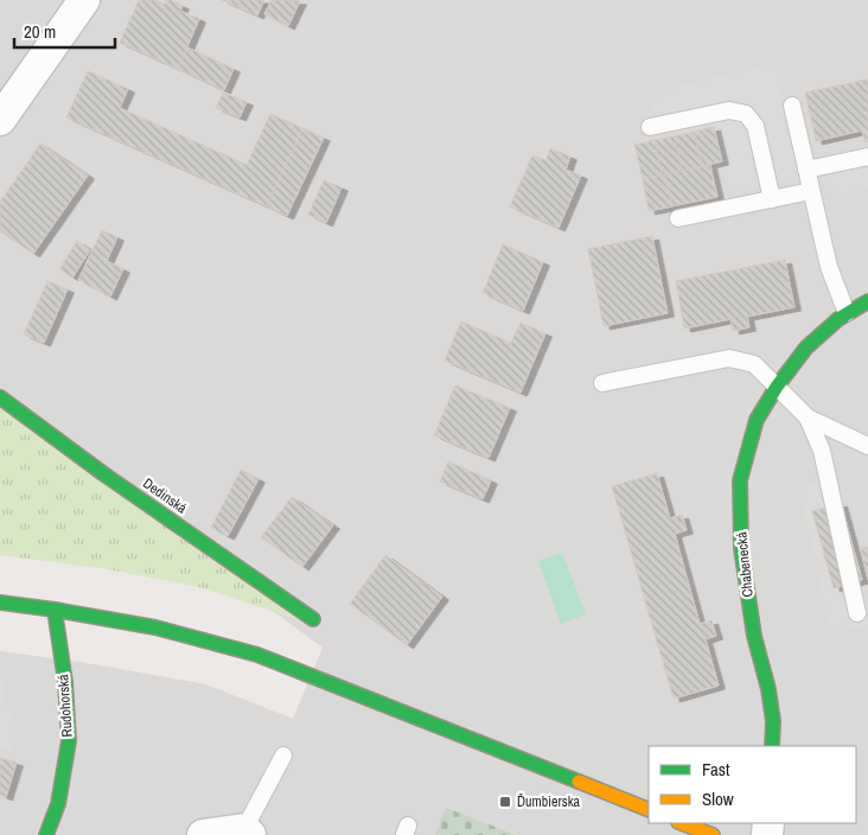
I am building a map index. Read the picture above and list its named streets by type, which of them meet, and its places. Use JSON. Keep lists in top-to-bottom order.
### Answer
{
  "streets": {
    "street": ["Dedinská", "Chabenecká", "Rudohorská"]
  },
  "places": {
    "transit": ["Ďumbierska"]
  },
  "legend": ["Fast", "Slow"],
  "scale_bar": "20 m"
}
